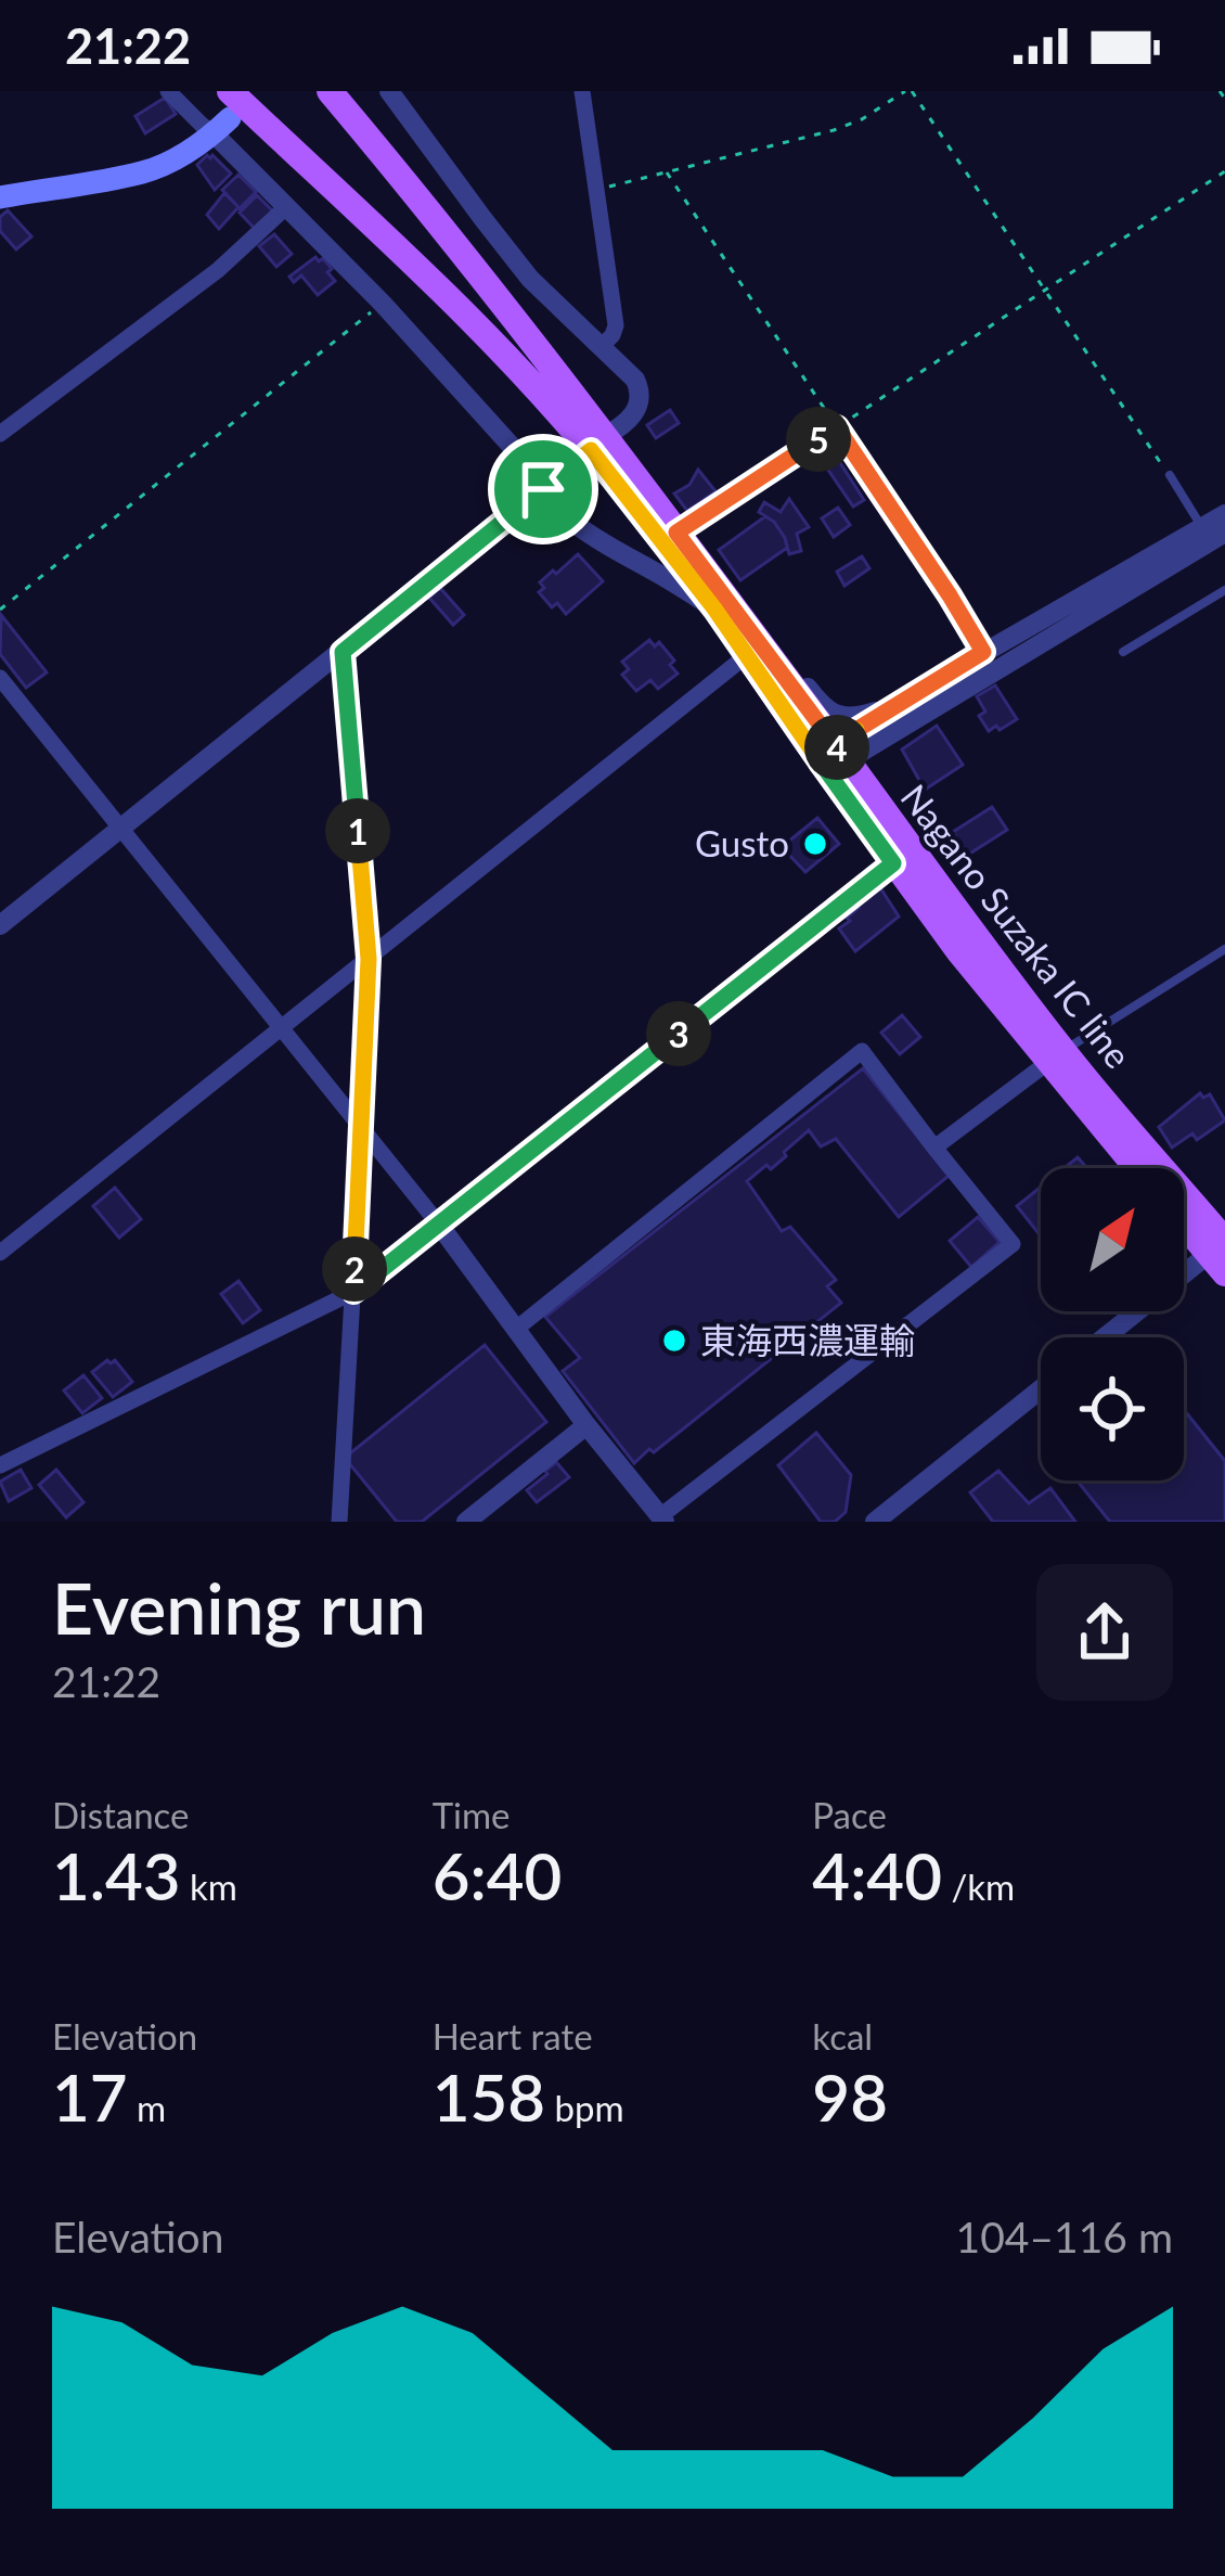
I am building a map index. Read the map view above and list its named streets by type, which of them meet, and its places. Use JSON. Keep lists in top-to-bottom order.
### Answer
{
  "streets": {
    "main road": ["Nagano Suzaka IC line"]
  },
  "places": ["Gusto", "東海西濃運輸"],
  "north": "top right",
  "page": {
    "status": "21:22",
    "pins": [
      "5",
      "4",
      "1",
      "3",
      "2"
    ],
    "heading": ["Evening run", "21:22"],
    "stats": [
      ["Distance", "1.43 km"],
      ["Time", "6:40"],
      ["Pace", "4:40 /km"],
      ["Elevation", "17 m"],
      ["Heart rate", "158 bpm"],
      ["kcal", "98"]
    ],
    "chart": ["Elevation", "104–116 m"]
  }
}
